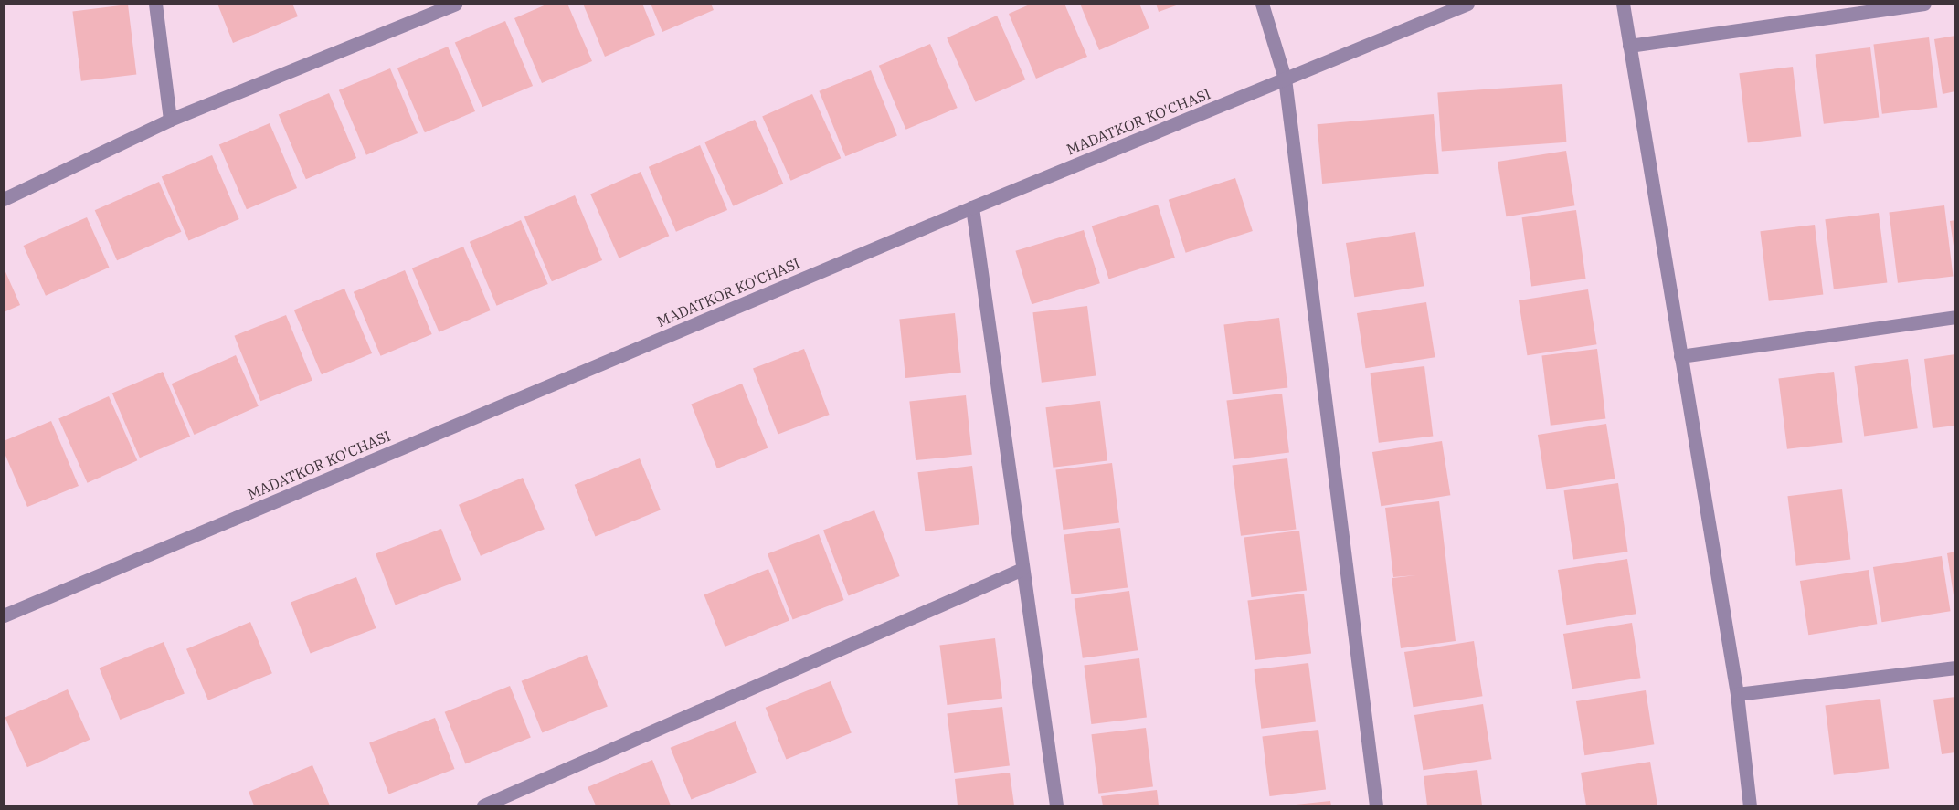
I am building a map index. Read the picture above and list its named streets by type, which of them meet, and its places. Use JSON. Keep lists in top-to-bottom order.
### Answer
{
  "streets": {
    "street": ["MADATKOR KO'CHASI"]
  }
}
